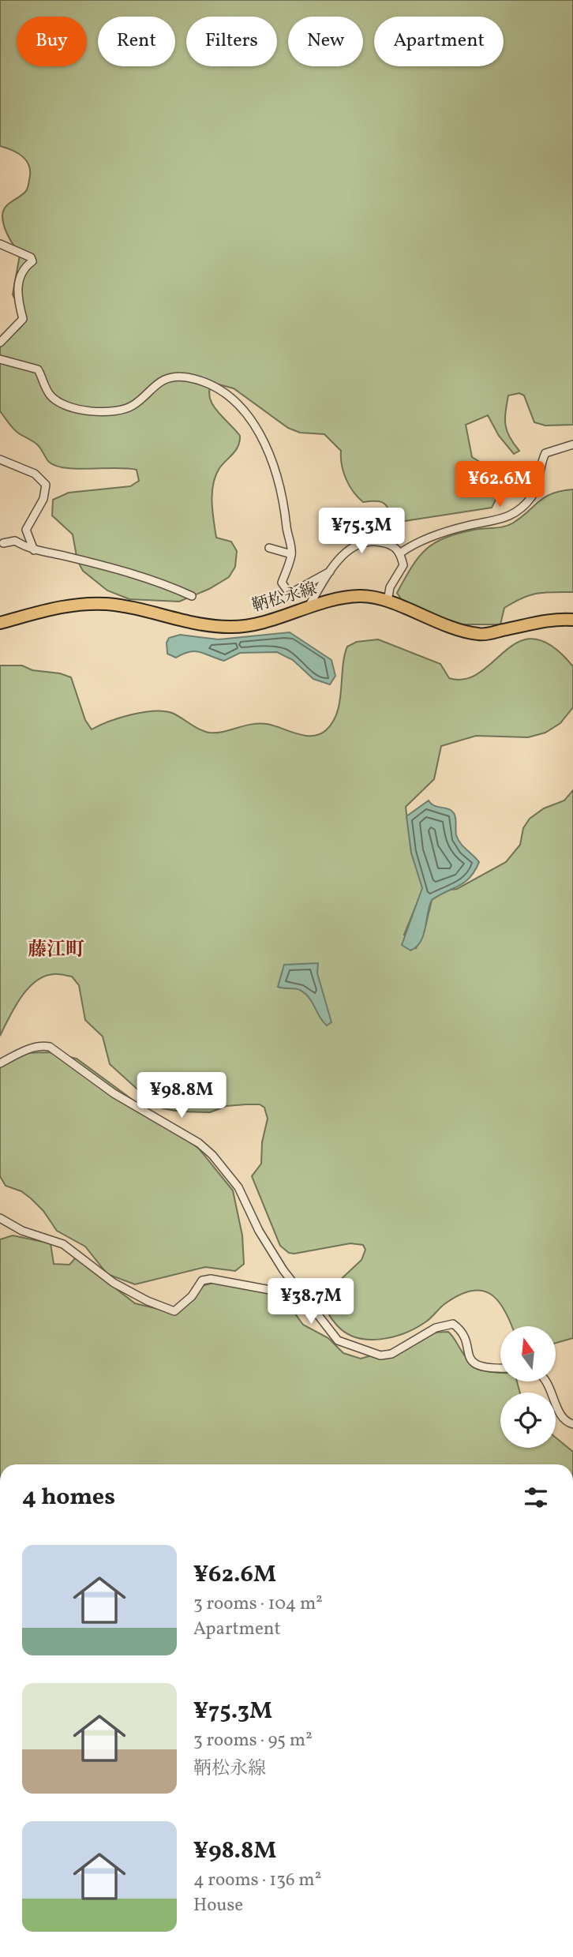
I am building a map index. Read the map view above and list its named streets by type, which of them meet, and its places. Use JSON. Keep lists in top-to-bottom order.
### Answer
{
  "streets": {
    "main road": ["鞆松永線"]
  },
  "districts": ["藤江町"],
  "north": "top",
  "page": {
    "chip": [
      "Buy",
      "Rent",
      "Filters",
      "New",
      "Apartment"
    ],
    "price": [
      "¥62.6M",
      "¥75.3M",
      "¥98.8M",
      "¥38.7M"
    ],
    "heading": "4 homes",
    "list": [
      {
        "name": "¥62.6M",
        "note": "3 rooms · 104 m² · Apartment"
      },
      {
        "name": "¥75.3M",
        "note": "3 rooms · 95 m² · 鞆松永線"
      },
      {
        "name": "¥98.8M",
        "note": "4 rooms · 136 m² · House"
      }
    ]
  }
}
